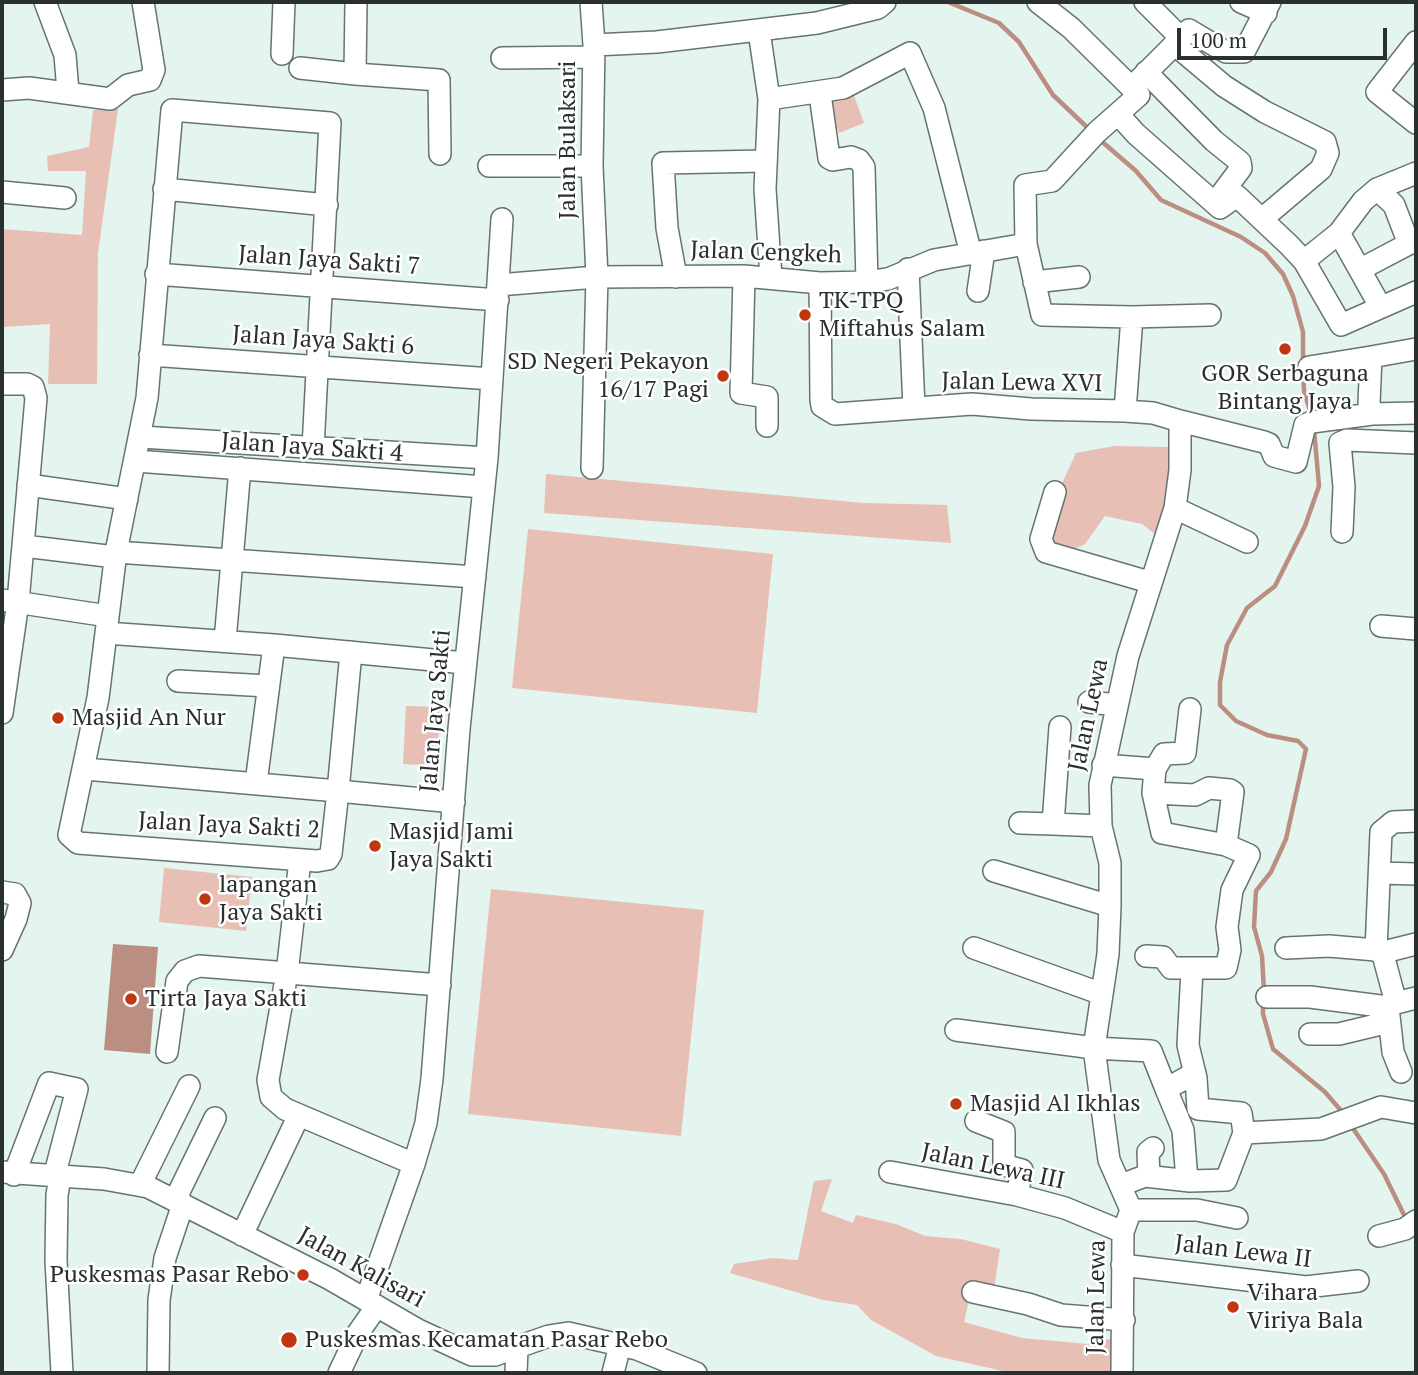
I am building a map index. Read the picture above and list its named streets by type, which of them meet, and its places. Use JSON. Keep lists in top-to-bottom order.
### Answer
{
  "streets": {
    "street": [
      "Jalan Bulaksari",
      "Jalan Cengkeh",
      "Jalan Jaya Sakti 7",
      "Jalan Jaya Sakti 6",
      "Jalan Lewa XVI",
      "Jalan Jaya Sakti 4",
      "Jalan Jaya Sakti",
      "Jalan Lewa",
      "Jalan Jaya Sakti 2",
      "Jalan Lewa III",
      "Jalan Lewa II",
      "Jalan Kalisari"
    ]
  },
  "crossings": [
    ["Jalan Bulaksari", "Jalan Cengkeh"],
    ["Jalan Cengkeh", "Jalan Jaya Sakti 7"],
    ["Jalan Cengkeh", "Jalan Lewa XVI"],
    ["Jalan Cengkeh", "Jalan Jaya Sakti"],
    ["Jalan Jaya Sakti 7", "Jalan Jaya Sakti"],
    ["Jalan Jaya Sakti 6", "Jalan Jaya Sakti"],
    ["Jalan Jaya Sakti 4", "Jalan Jaya Sakti"],
    ["Jalan Jaya Sakti", "Jalan Jaya Sakti 2"],
    ["Jalan Jaya Sakti", "Jalan Kalisari"],
    ["Jalan Lewa", "Jalan Lewa III"],
    ["Jalan Lewa", "Jalan Lewa II"]
  ],
  "places": [
    "TK-TPQ Miftahus Salam",
    "GOR Serbaguna Bintang Jaya",
    "SD Negeri Pekayon 16/17 Pagi",
    "Masjid An Nur",
    "Masjid Jami Jaya Sakti",
    "lapangan Jaya Sakti",
    "Tirta Jaya Sakti",
    "Masjid Al Ikhlas",
    "Puskesmas Pasar Rebo",
    "Vihara Viriya Bala",
    "Puskesmas Kecamatan Pasar Rebo"
  ],
  "scale_bar": "100 m"
}
